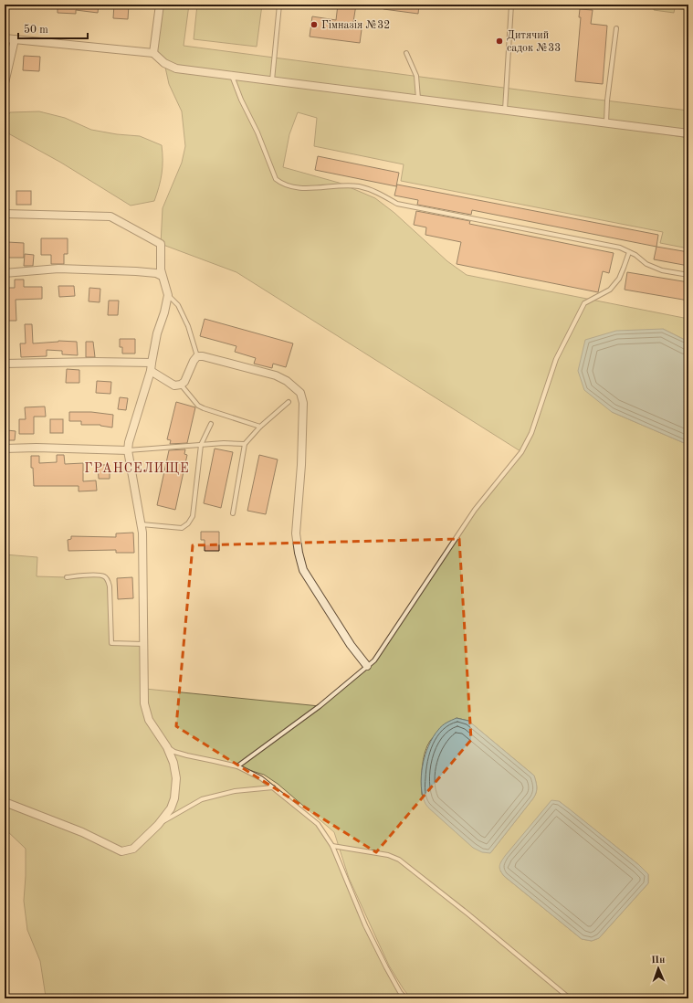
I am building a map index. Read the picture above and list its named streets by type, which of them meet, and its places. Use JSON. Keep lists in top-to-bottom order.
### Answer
{
  "districts": ["ГРАНСЕЛИЩЕ"],
  "places": ["Гімназія №32", "Дитячий садок №33"],
  "scale_bar": "50 m",
  "north": "top"
}
